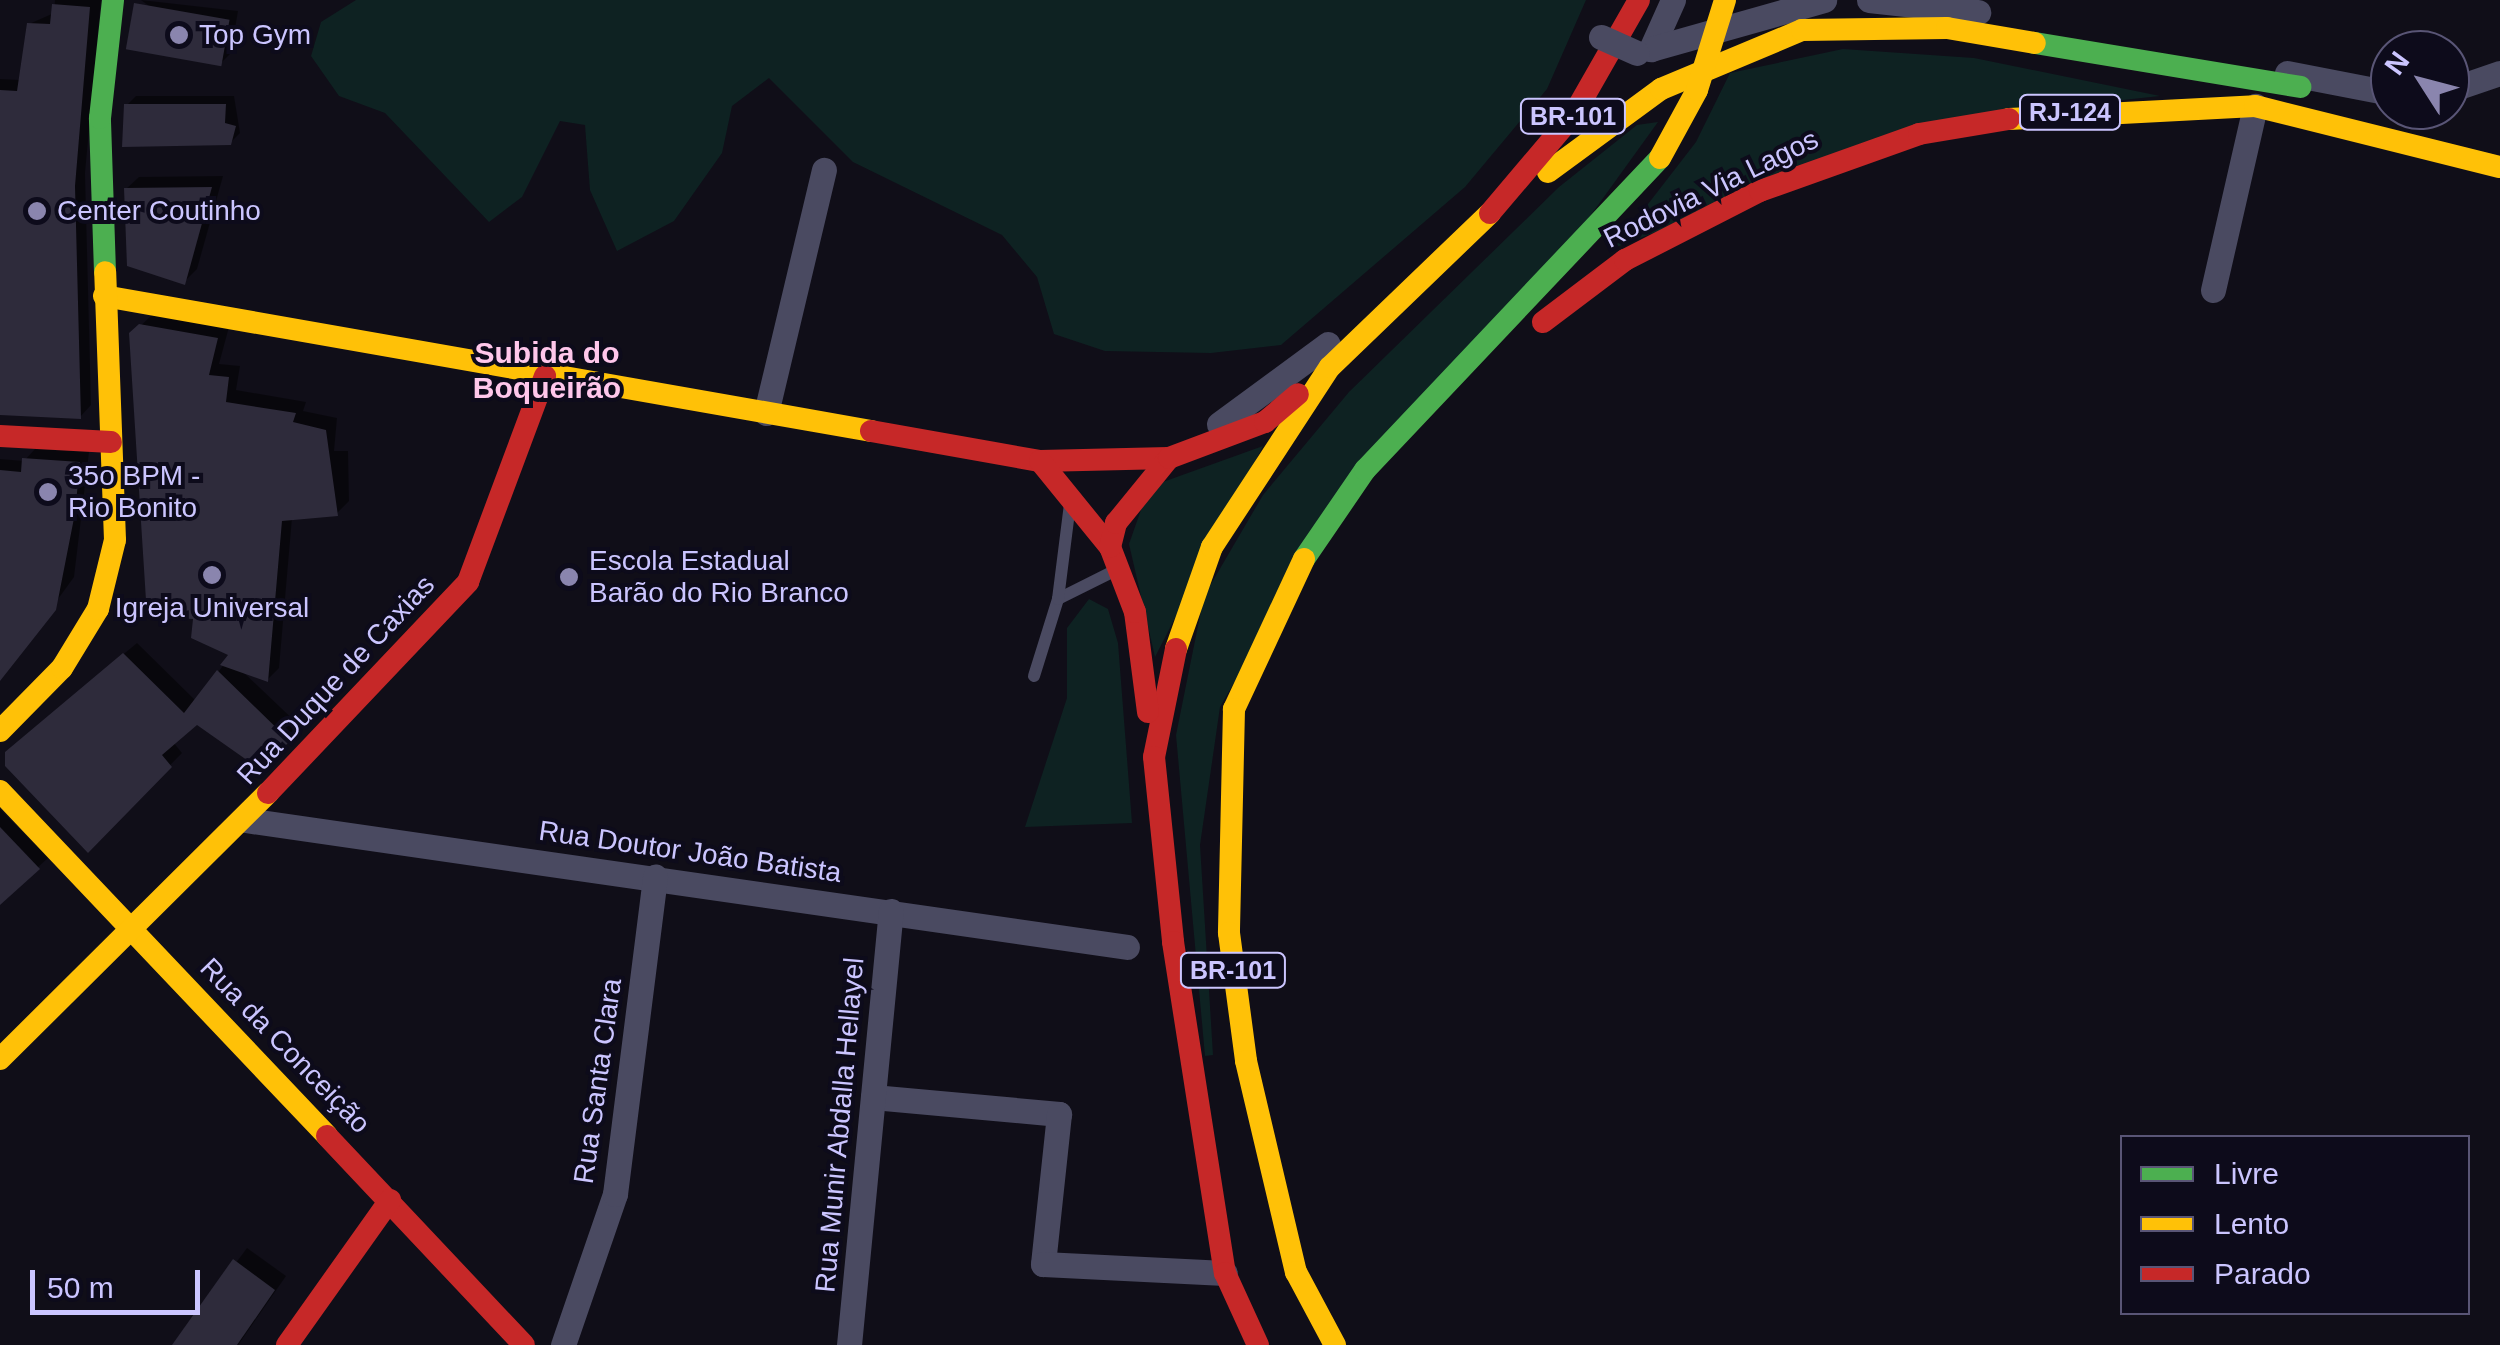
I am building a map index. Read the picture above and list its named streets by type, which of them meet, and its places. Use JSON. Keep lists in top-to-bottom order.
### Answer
{
  "streets": {
    "main road": [
      "RJ-124",
      "BR-101",
      "Rodovia Via Lagos",
      "Rua Duque de Caxias",
      "Rua da Conceição"
    ],
    "street": ["Rua Doutor João Batista", "Rua Santa Clara", "Rua Munir Abdalla Hellayel"]
  },
  "crossings": [
    ["RJ-124", "BR-101"],
    ["BR-101", "Rodovia Via Lagos"],
    ["Rua Duque de Caxias", "Rua Doutor João Batista"],
    ["Rua Duque de Caxias", "Rua da Conceição"],
    ["Rua Doutor João Batista", "Rua Santa Clara"],
    ["Rua Doutor João Batista", "Rua Munir Abdalla Hellayel"]
  ],
  "districts": ["Subida do Boqueirão"],
  "places": [
    "Top Gym",
    "Center Coutinho",
    "35o BPM - Rio Bonito",
    "Igreja Universal",
    "Escola Estadual Barão do Rio Branco"
  ],
  "legend": ["Livre", "Lento", "Parado"],
  "scale_bar": "50 m",
  "north": "top left"
}
